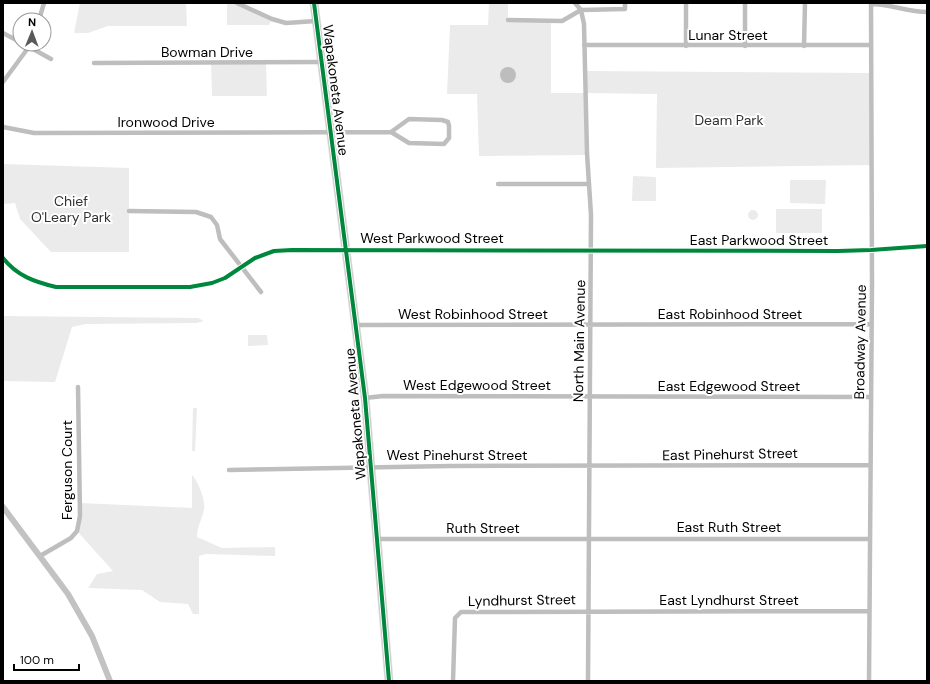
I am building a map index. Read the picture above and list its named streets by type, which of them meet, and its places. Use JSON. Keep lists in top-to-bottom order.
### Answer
{
  "streets": {
    "main road": ["Wapakoneta Avenue"],
    "street": [
      "Lunar Street",
      "Bowman Drive",
      "Ironwood Drive",
      "West Parkwood Street",
      "East Parkwood Street",
      "West Robinhood Street",
      "East Robinhood Street",
      "North Main Avenue",
      "Broadway Avenue",
      "West Edgewood Street",
      "East Edgewood Street",
      "East Pinehurst Street",
      "West Pinehurst Street",
      "Ferguson Court",
      "East Ruth Street",
      "Ruth Street",
      "Lyndhurst Street",
      "East Lyndhurst Street"
    ]
  },
  "crossings": [
    ["Lunar Street", "North Main Avenue"],
    ["Lunar Street", "Broadway Avenue"],
    ["Bowman Drive", "Wapakoneta Avenue"],
    ["Wapakoneta Avenue", "Ironwood Drive"],
    ["Wapakoneta Avenue", "West Parkwood Street"],
    ["Wapakoneta Avenue", "West Robinhood Street"],
    ["Wapakoneta Avenue", "West Edgewood Street"],
    ["Wapakoneta Avenue", "West Pinehurst Street"],
    ["Wapakoneta Avenue", "Ruth Street"],
    ["West Parkwood Street", "East Parkwood Street"],
    ["West Parkwood Street", "North Main Avenue"],
    ["East Parkwood Street", "North Main Avenue"],
    ["East Parkwood Street", "Broadway Avenue"],
    ["West Robinhood Street", "East Robinhood Street"],
    ["West Robinhood Street", "North Main Avenue"],
    ["East Robinhood Street", "North Main Avenue"],
    ["East Robinhood Street", "Broadway Avenue"],
    ["North Main Avenue", "West Edgewood Street"],
    ["North Main Avenue", "East Edgewood Street"],
    ["North Main Avenue", "East Pinehurst Street"],
    ["North Main Avenue", "West Pinehurst Street"],
    ["North Main Avenue", "East Ruth Street"],
    ["North Main Avenue", "Ruth Street"],
    ["North Main Avenue", "Lyndhurst Street"],
    ["North Main Avenue", "East Lyndhurst Street"],
    ["Broadway Avenue", "East Edgewood Street"],
    ["Broadway Avenue", "East Pinehurst Street"],
    ["Broadway Avenue", "East Ruth Street"],
    ["Broadway Avenue", "East Lyndhurst Street"],
    ["West Edgewood Street", "East Edgewood Street"],
    ["East Pinehurst Street", "West Pinehurst Street"],
    ["East Ruth Street", "Ruth Street"],
    ["Lyndhurst Street", "East Lyndhurst Street"]
  ],
  "parks": ["Deam Park", "Chief O'Leary Park"],
  "scale_bar": "100 m",
  "north": "top"
}
